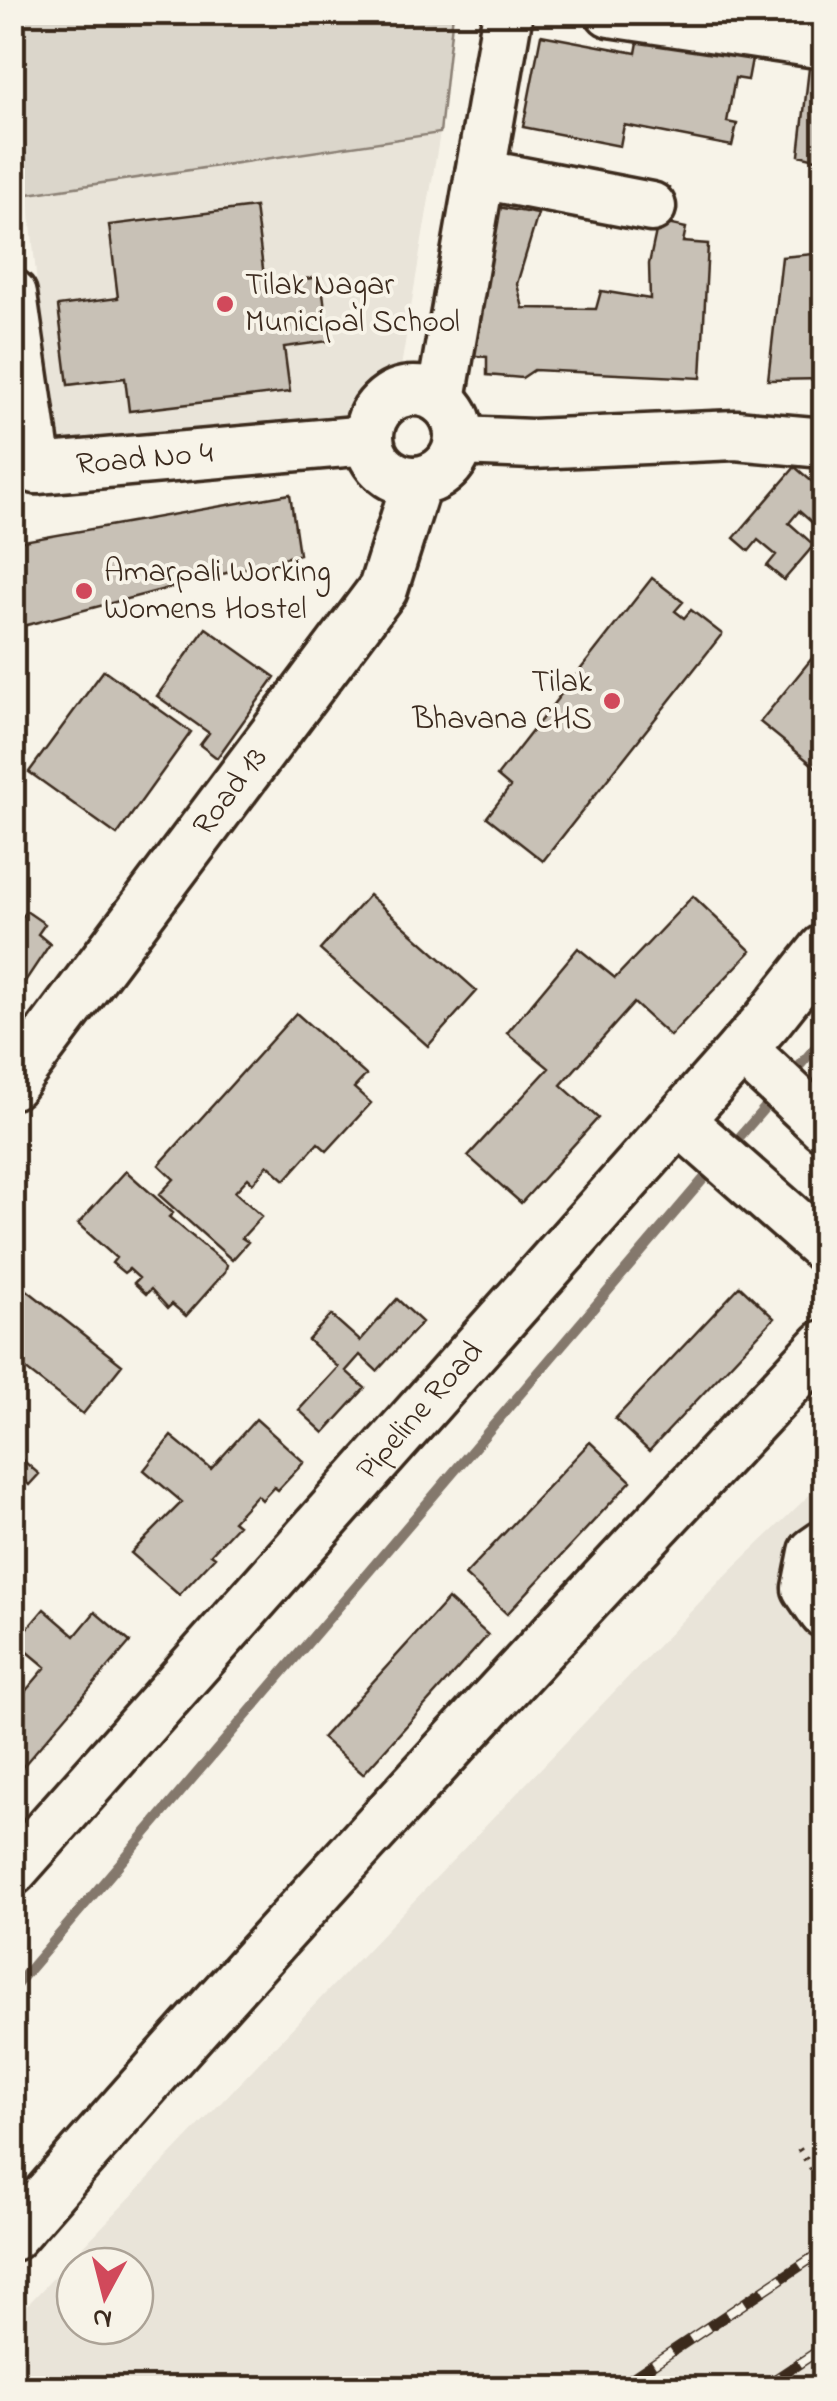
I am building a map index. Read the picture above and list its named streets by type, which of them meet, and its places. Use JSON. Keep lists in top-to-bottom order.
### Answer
{
  "streets": {
    "street": ["Road No 4", "Road 13", "Pipeline Road"]
  },
  "crossings": [
    ["Road No 4", "Road 13"]
  ],
  "places": ["Tilak Nagar Municipal School", "Amarpali Working Womens Hostel", "Tilak Bhavana CHS"],
  "north": "bottom"
}
